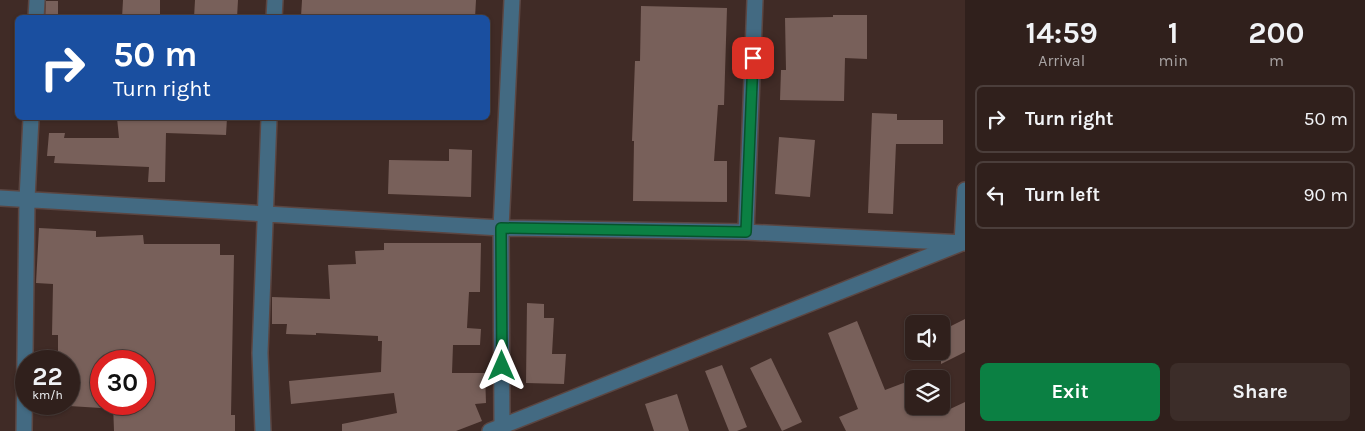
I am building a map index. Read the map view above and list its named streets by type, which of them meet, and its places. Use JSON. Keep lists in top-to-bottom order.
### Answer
{
  "page": {
    "eta": [
      "14:59",
      "Arrival",
      "1",
      "min",
      "200",
      "m"
    ],
    "turn": ["50 m", "Turn right"],
    "list": [
      {
        "name": "Turn right",
        "value": "50 m"
      },
      {
        "name": "Turn left",
        "value": "90 m"
      }
    ],
    "speed": "22 km/h",
    "limit": "30",
    "buttons": ["Exit", "Share"]
  }
}
